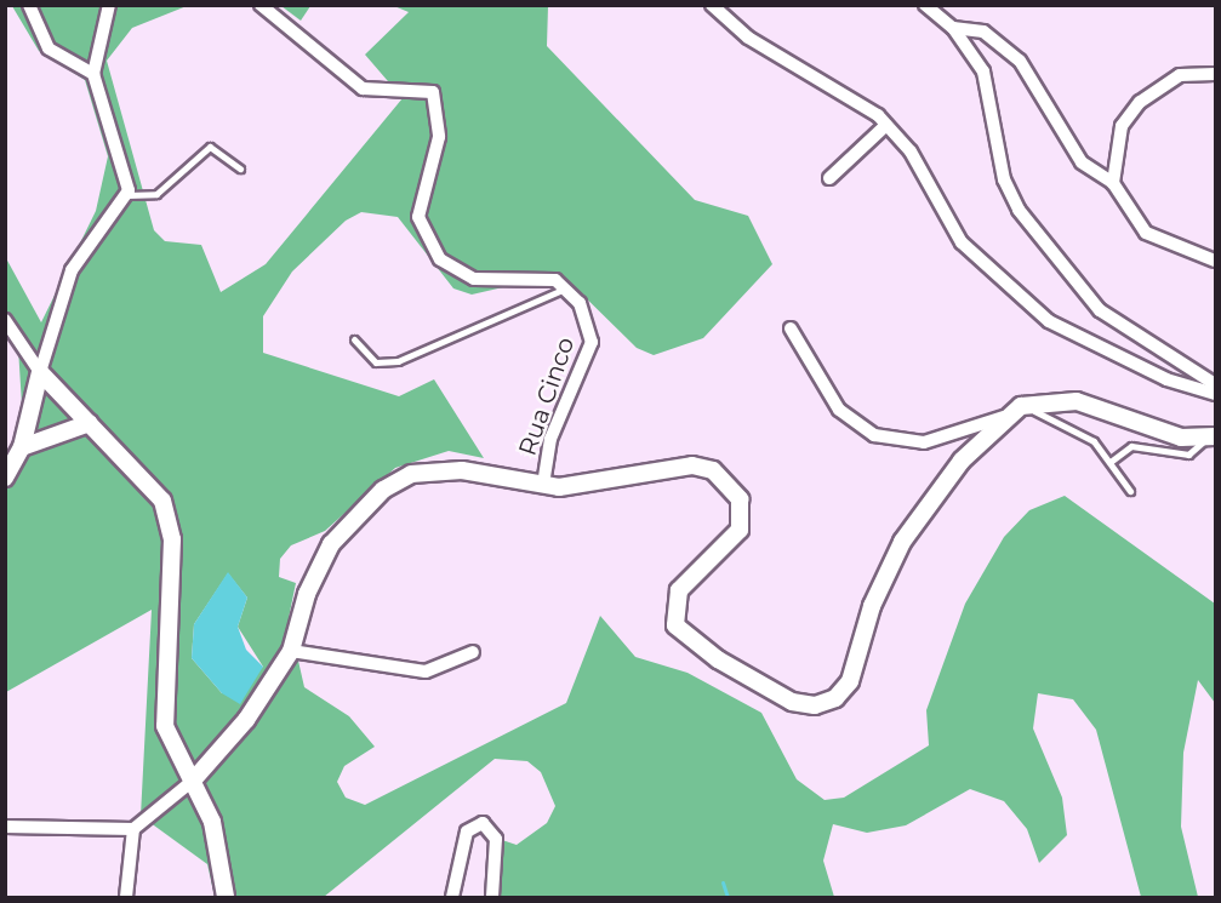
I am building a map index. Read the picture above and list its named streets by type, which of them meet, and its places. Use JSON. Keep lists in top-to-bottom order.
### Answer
{
  "streets": {
    "street": ["Rua Cinco"]
  }
}
